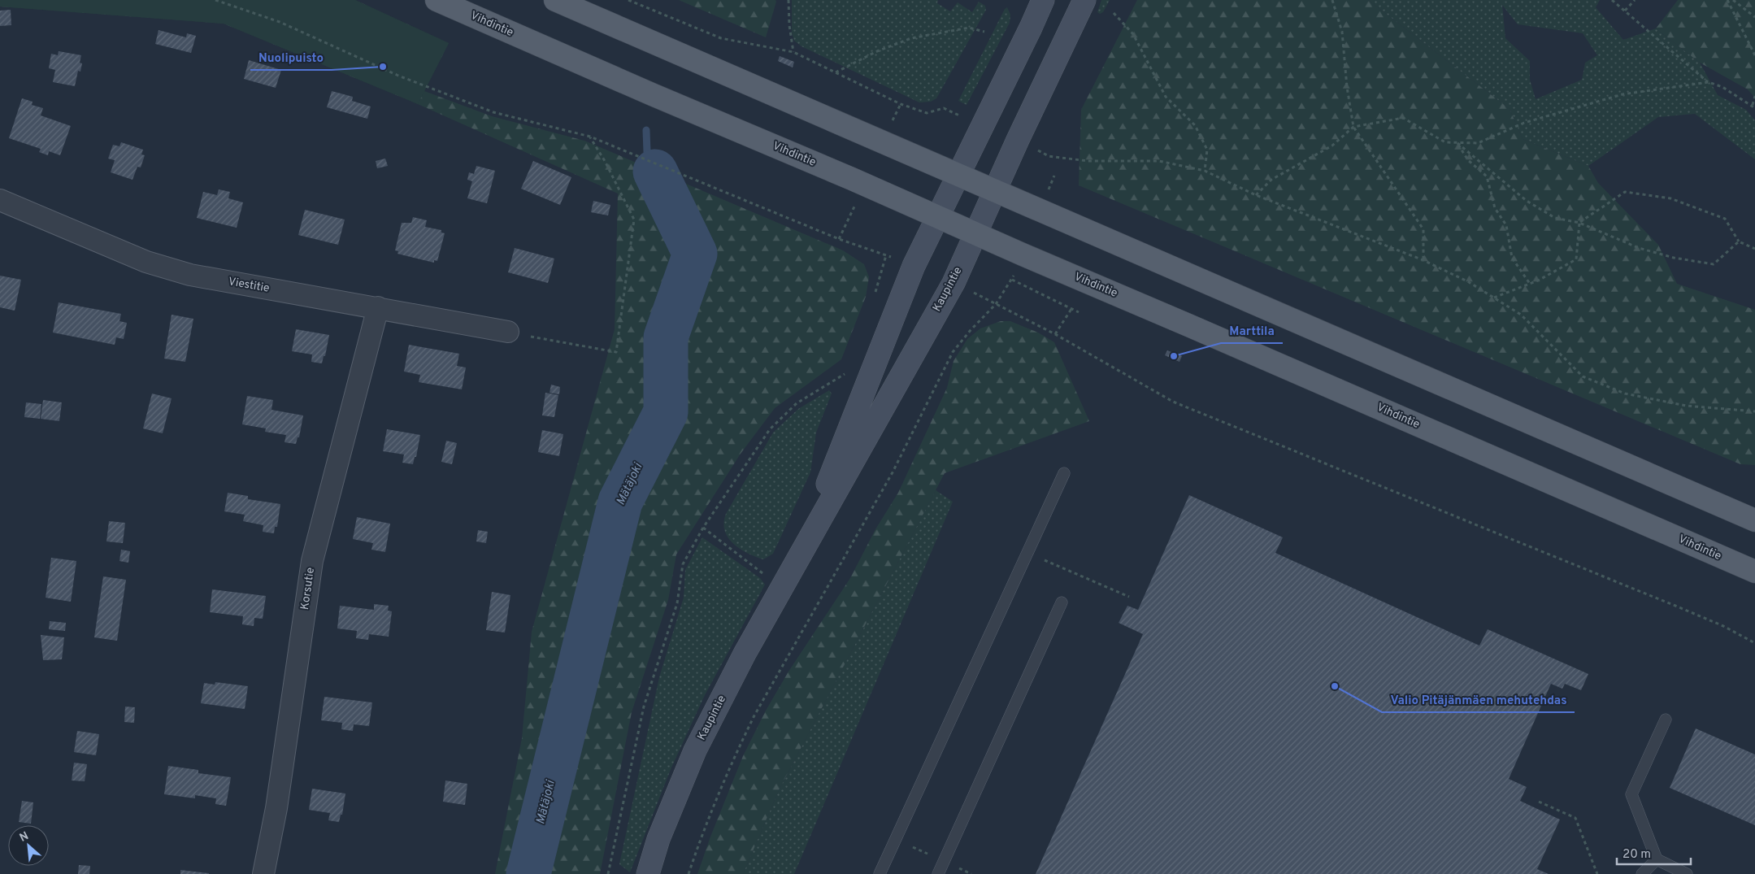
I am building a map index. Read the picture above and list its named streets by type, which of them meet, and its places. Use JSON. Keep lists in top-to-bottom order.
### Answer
{
  "streets": {
    "main road": ["Vihdintie", "Kaupintie"],
    "street": ["Viestitie", "Korsutie"]
  },
  "crossings": [
    ["Vihdintie", "Kaupintie"],
    ["Viestitie", "Korsutie"]
  ],
  "water": ["Mätäjoki"],
  "places": ["Nuolipuisto", "Marttila", "Valio Pitäjänmäen mehutehdas"],
  "scale_bar": "20 m",
  "north": "top left"
}
